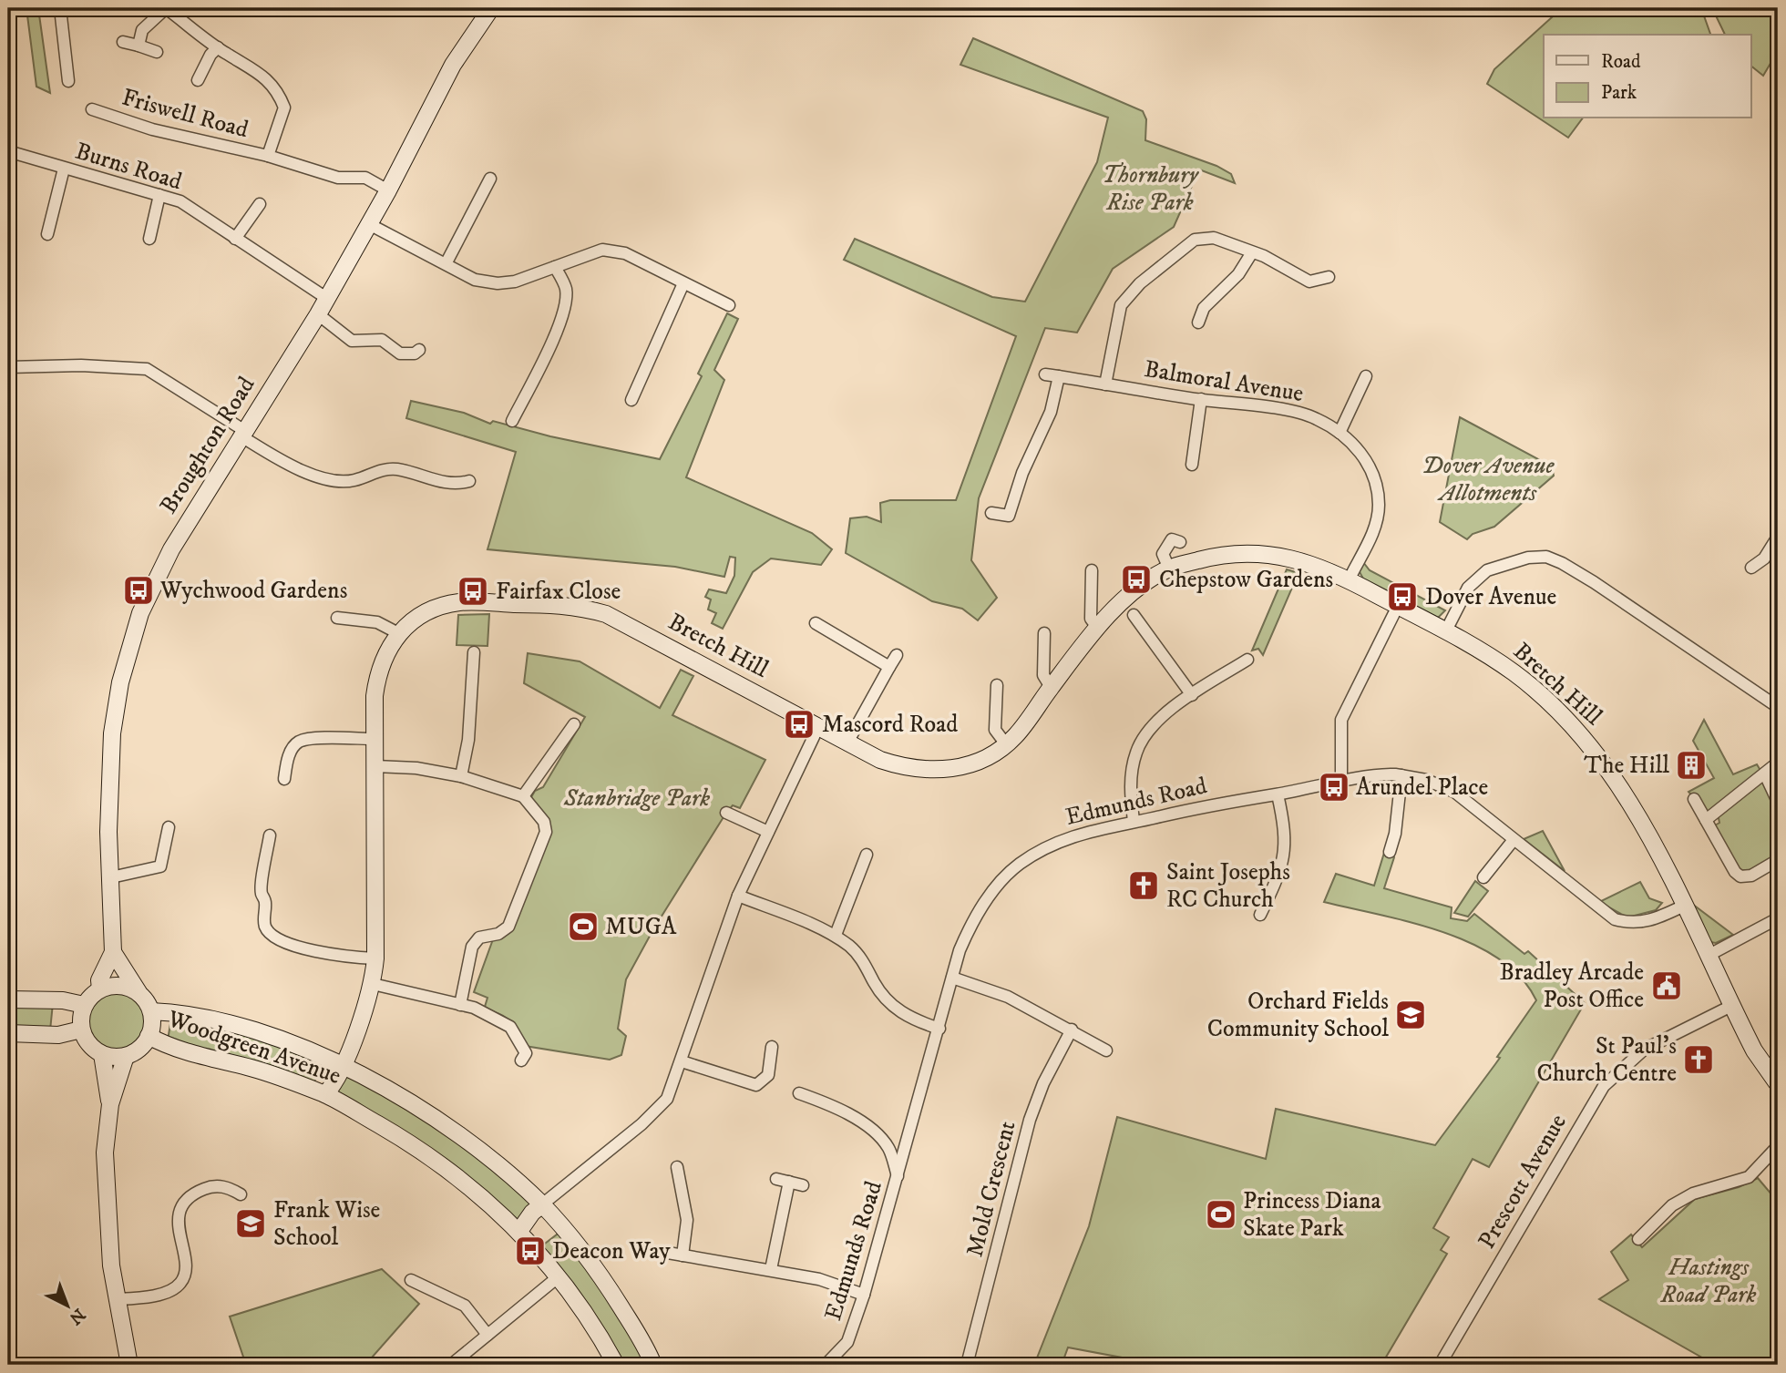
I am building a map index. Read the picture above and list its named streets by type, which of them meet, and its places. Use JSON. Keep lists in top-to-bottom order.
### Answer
{
  "streets": {
    "street": [
      "Friswell Road",
      "Burns Road",
      "Balmoral Avenue",
      "Broughton Road",
      "Bretch Hill",
      "Edmunds Road",
      "Woodgreen Avenue",
      "Prescott Avenue",
      "Mold Crescent"
    ]
  },
  "crossings": [
    ["Friswell Road", "Broughton Road"],
    ["Burns Road", "Broughton Road"],
    ["Balmoral Avenue", "Bretch Hill"],
    ["Bretch Hill", "Edmunds Road"],
    ["Bretch Hill", "Woodgreen Avenue"],
    ["Bretch Hill", "Prescott Avenue"]
  ],
  "parks": [
    "Thornbury Rise Park",
    "Dover Avenue Allotments",
    "Stanbridge Park",
    "Hastings Road Park"
  ],
  "places": {
    "bus stop": [
      "Chepstow Gardens",
      "Wychwood Gardens",
      "Fairfax Close",
      "Dover Avenue",
      "Mascord Road",
      "Arundel Place",
      "Deacon Way"
    ],
    "building": ["The Hill"],
    "church": ["Saint Josephs RC Church", "St Paul's Church Centre"],
    "sports": ["MUGA", "Princess Diana Skate Park"],
    "public building": ["Bradley Arcade Post Office"],
    "school or university": ["Orchard Fields Community School", "Frank Wise School"]
  },
  "legend": ["Road", "Park"],
  "north": "bottom right"
}
